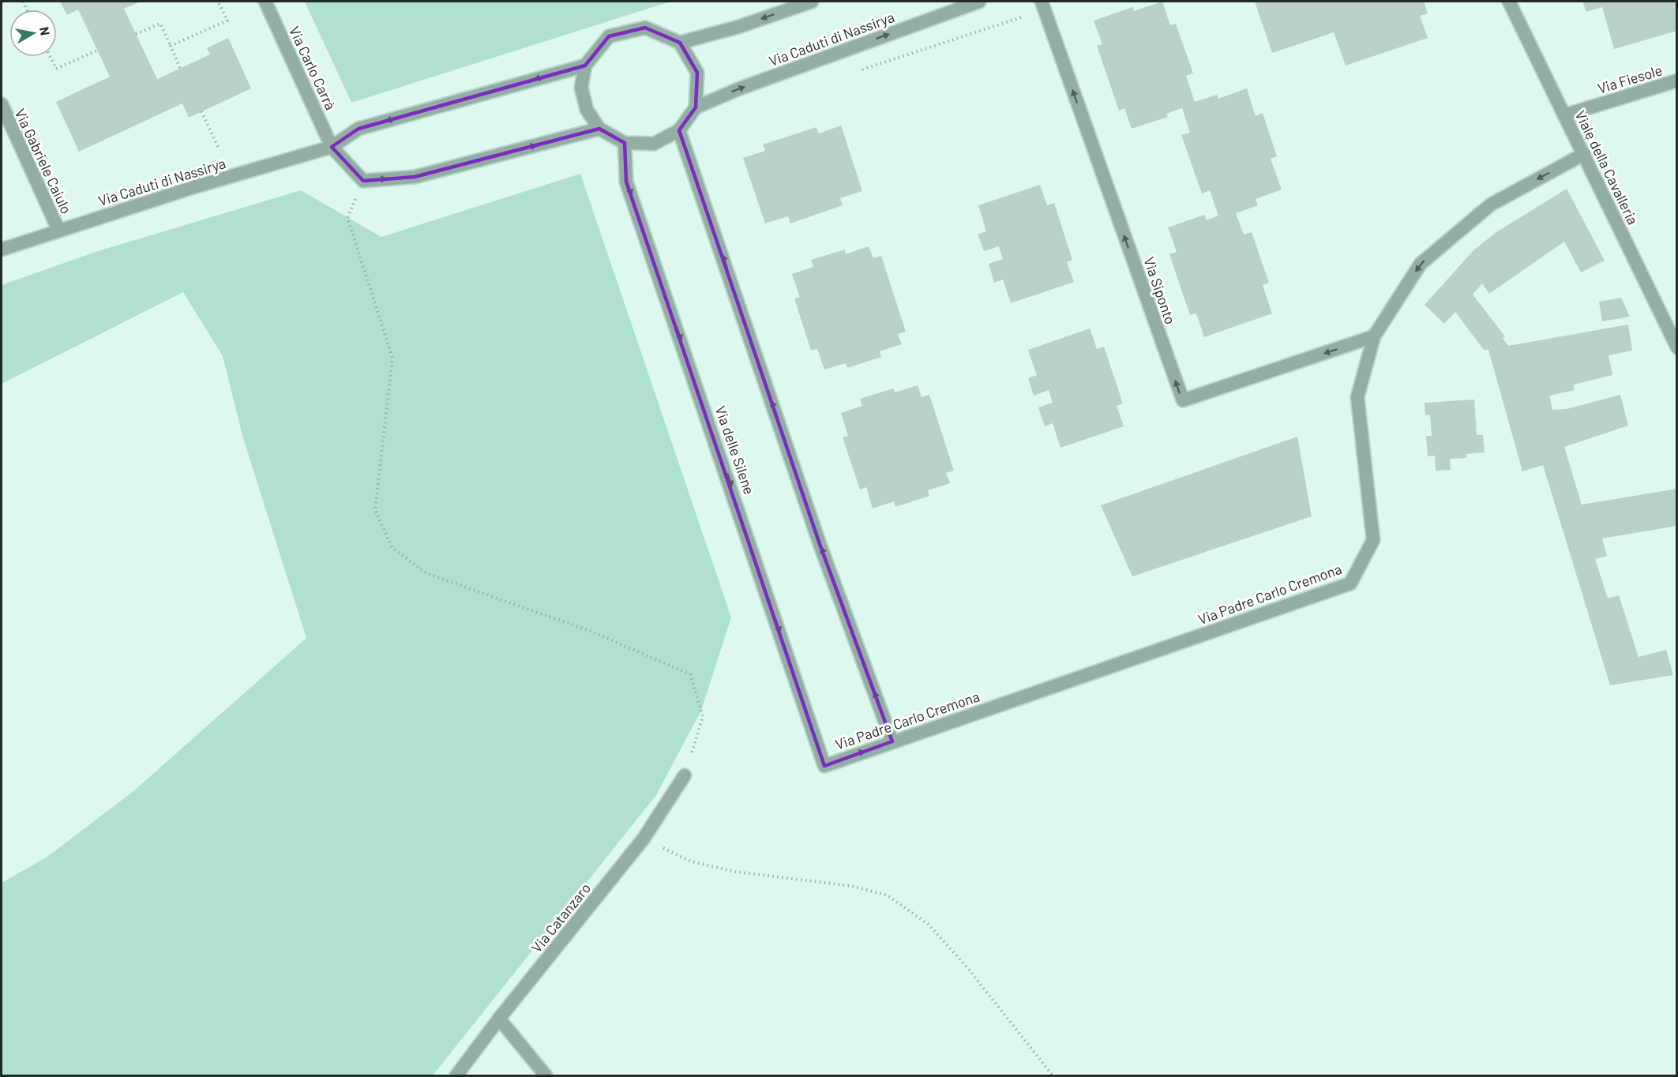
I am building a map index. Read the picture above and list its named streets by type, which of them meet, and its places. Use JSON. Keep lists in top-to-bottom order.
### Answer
{
  "streets": {
    "street": [
      "Via Caduti di Nassirya",
      "Via Carlo Carrà",
      "Via Fiesole",
      "Via Gabriele Caiulo",
      "Viale della Cavalleria",
      "Via Siponto",
      "Via delle Silene",
      "Via Padre Carlo Cremona",
      "Via Catanzaro"
    ]
  },
  "crossings": [
    ["Via Caduti di Nassirya", "Via Carlo Carrà"],
    ["Via Caduti di Nassirya", "Via Gabriele Caiulo"],
    ["Via Caduti di Nassirya", "Via delle Silene"],
    ["Via Fiesole", "Viale della Cavalleria"],
    ["Viale della Cavalleria", "Via Padre Carlo Cremona"],
    ["Via Siponto", "Via Padre Carlo Cremona"],
    ["Via delle Silene", "Via Padre Carlo Cremona"]
  ],
  "north": "right"
}
